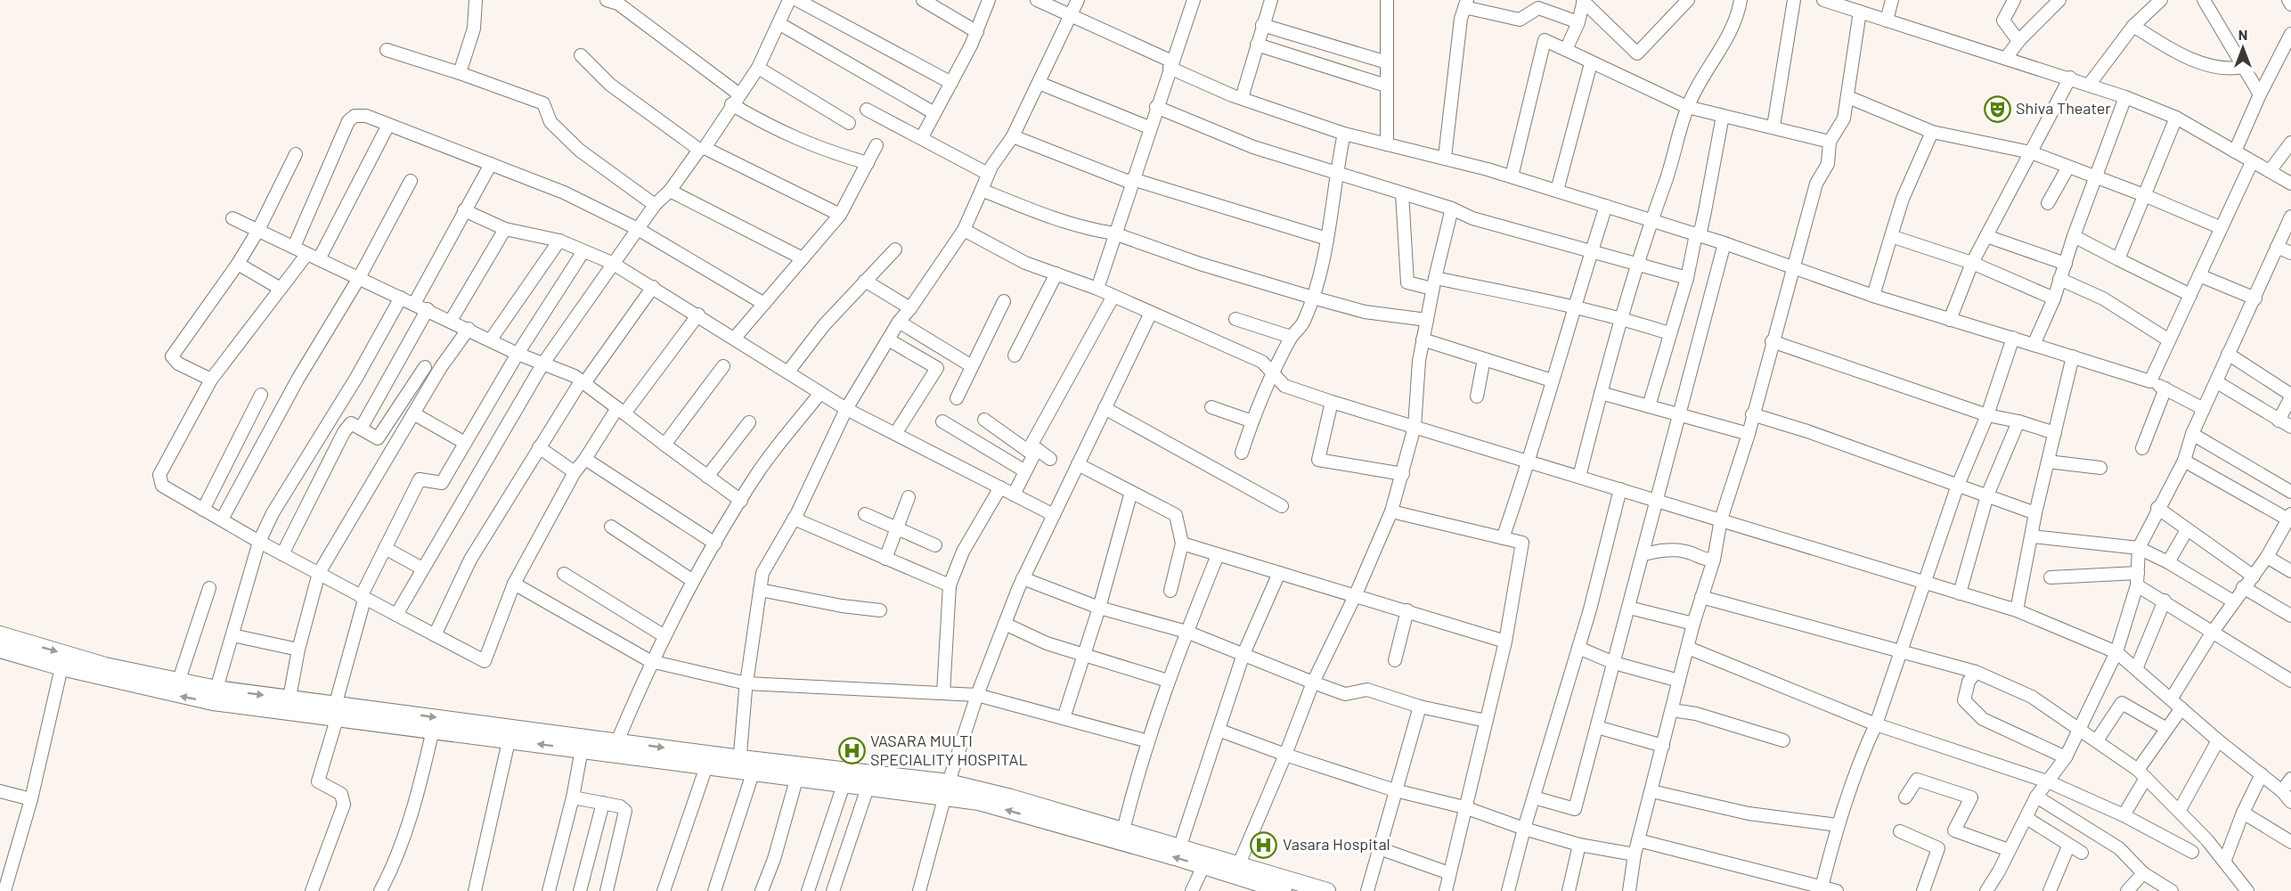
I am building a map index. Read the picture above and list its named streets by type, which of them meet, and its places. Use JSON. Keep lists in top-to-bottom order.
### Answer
{
  "places": {
    "theatre": ["Shiva Theater"],
    "hospital": ["VASARA MULTI SPECIALITY HOSPITAL", "Vasara Hospital"]
  },
  "north": "top"
}
